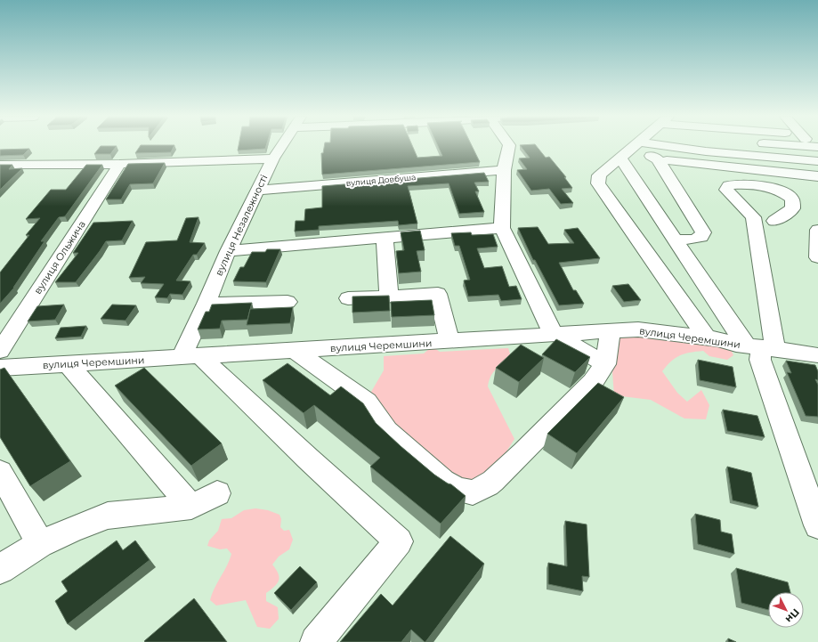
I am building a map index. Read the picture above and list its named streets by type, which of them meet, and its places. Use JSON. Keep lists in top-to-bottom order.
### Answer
{
  "streets": {
    "street": [
      "вулиця Довбуша",
      "вулиця Незалежності",
      "вулиця Ольжича",
      "вулиця Черемшини"
    ]
  },
  "crossings": [
    ["вулиця Довбуша", "вулиця Незалежності"],
    ["вулиця Незалежності", "вулиця Черемшини"]
  ],
  "north": "bottom right"
}
